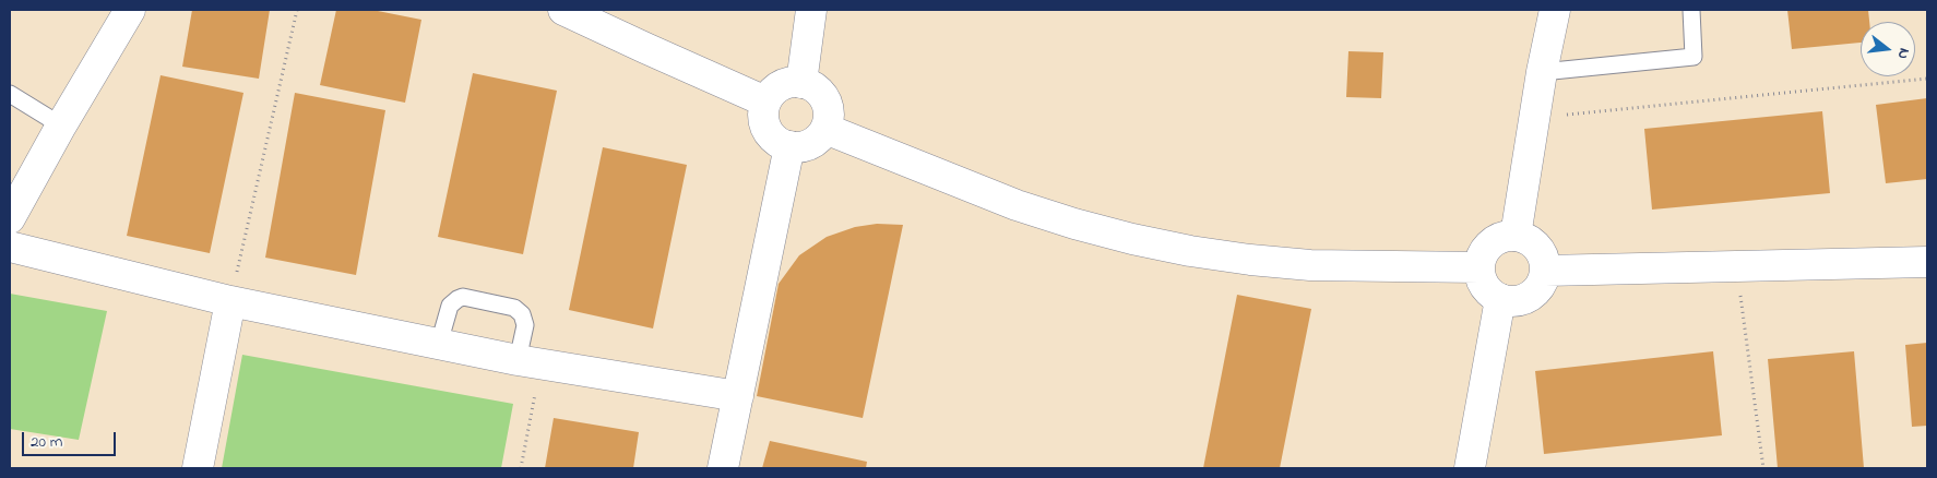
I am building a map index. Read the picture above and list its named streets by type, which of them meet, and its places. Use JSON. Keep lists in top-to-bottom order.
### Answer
{
  "scale_bar": "20 m",
  "north": "right"
}
